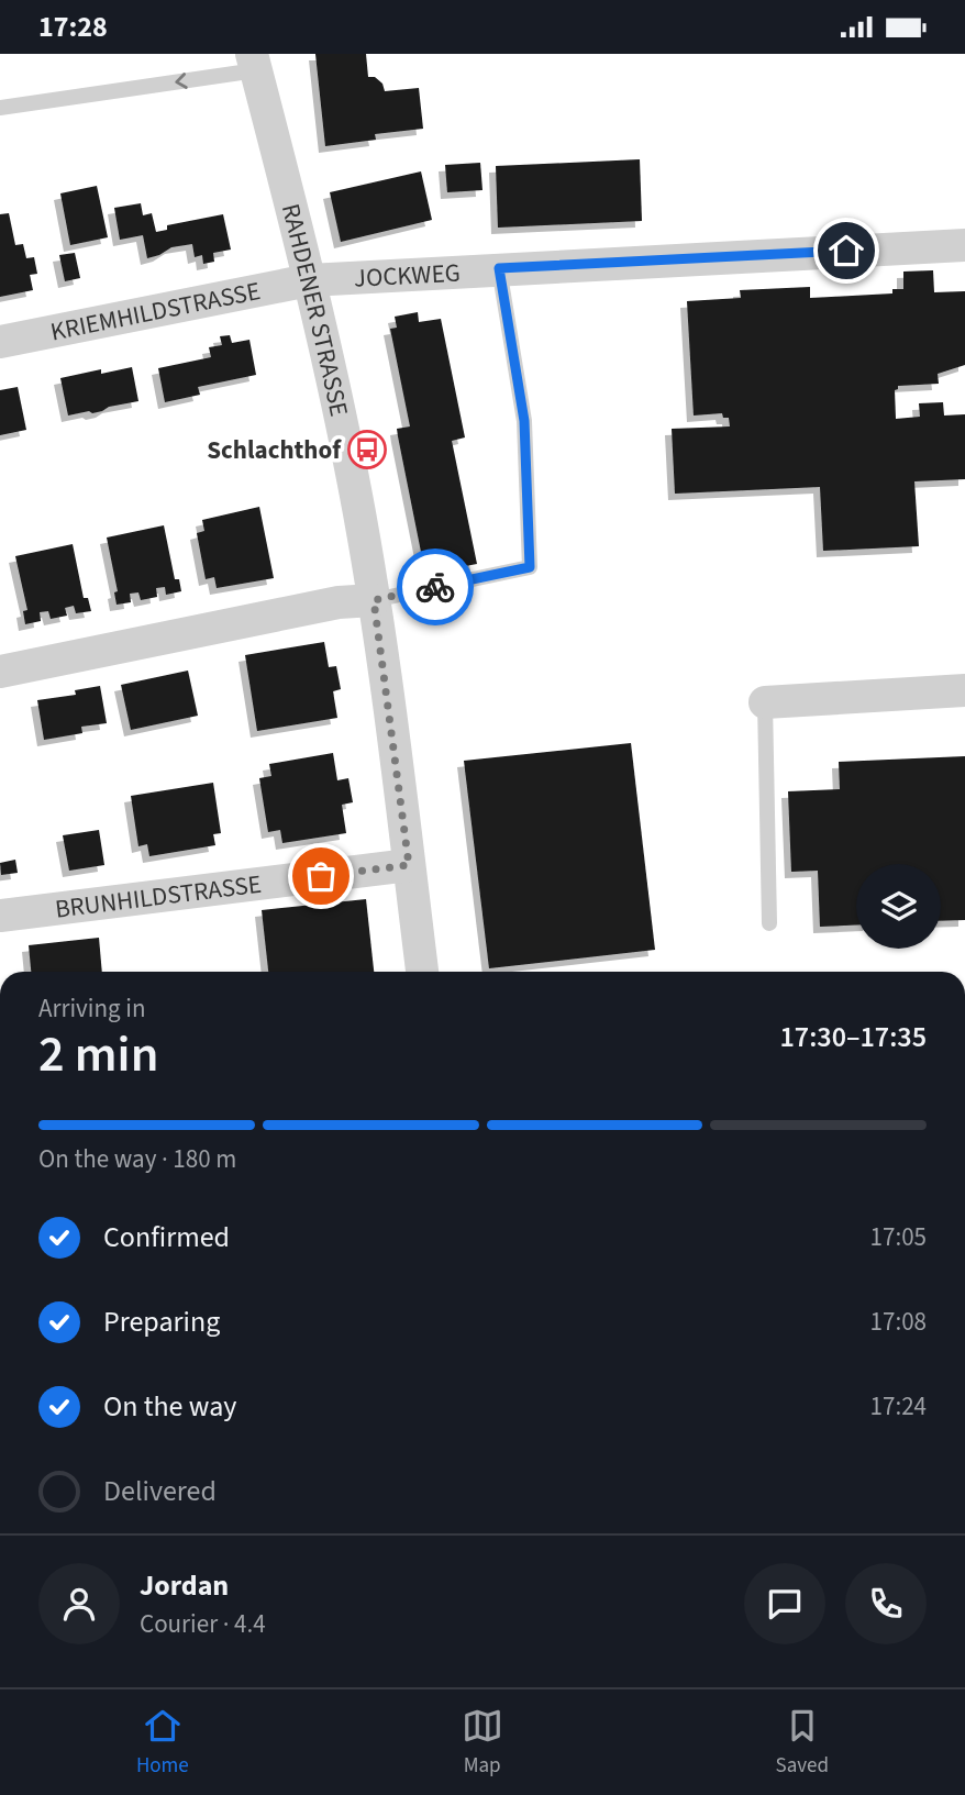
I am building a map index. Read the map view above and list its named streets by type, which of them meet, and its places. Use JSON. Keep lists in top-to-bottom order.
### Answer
{
  "streets": {
    "street": [
      "JOCKWEG",
      "RAHDENER STRASSE",
      "KRIEMHILDSTRASSE",
      "BRUNHILDSTRASSE"
    ]
  },
  "crossings": [
    ["JOCKWEG", "RAHDENER STRASSE"],
    ["JOCKWEG", "KRIEMHILDSTRASSE"],
    ["RAHDENER STRASSE", "KRIEMHILDSTRASSE"],
    ["RAHDENER STRASSE", "BRUNHILDSTRASSE"]
  ],
  "places": {
    "bus stop": ["Schlachthof"]
  },
  "page": {
    "status": "17:28",
    "heading": ["2 min", "Arriving in", "17:30–17:35"],
    "panel": ["Jordan", "Courier · 4.4"],
    "bar": "On the way · 180 m",
    "list": [
      ["Confirmed", "17:05"],
      ["Preparing", "17:08"],
      ["On the way", "17:24"],
      "Delivered"
    ],
    "tabs": ["Home", "Map", "Saved"]
  }
}
